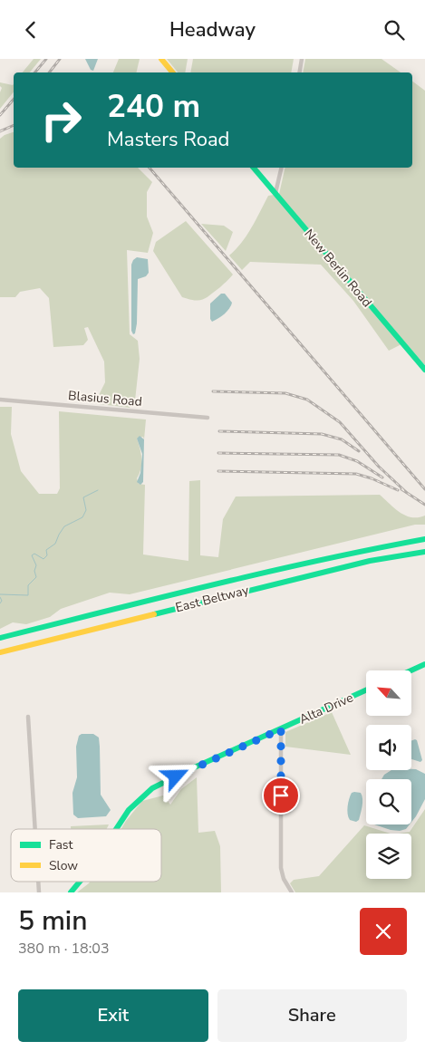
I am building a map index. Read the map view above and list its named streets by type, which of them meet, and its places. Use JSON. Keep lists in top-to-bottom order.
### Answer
{
  "streets": {
    "main road": ["New Berlin Road", "East Beltway", "Alta Drive"],
    "street": ["Blasius Road"]
  },
  "legend": ["Fast", "Slow"],
  "north": "top left",
  "page": {
    "header": "Headway",
    "turn": ["240 m", "Masters Road"],
    "heading": ["5 min", "380 m · 18:03"],
    "buttons": ["Exit", "Share"]
  }
}
